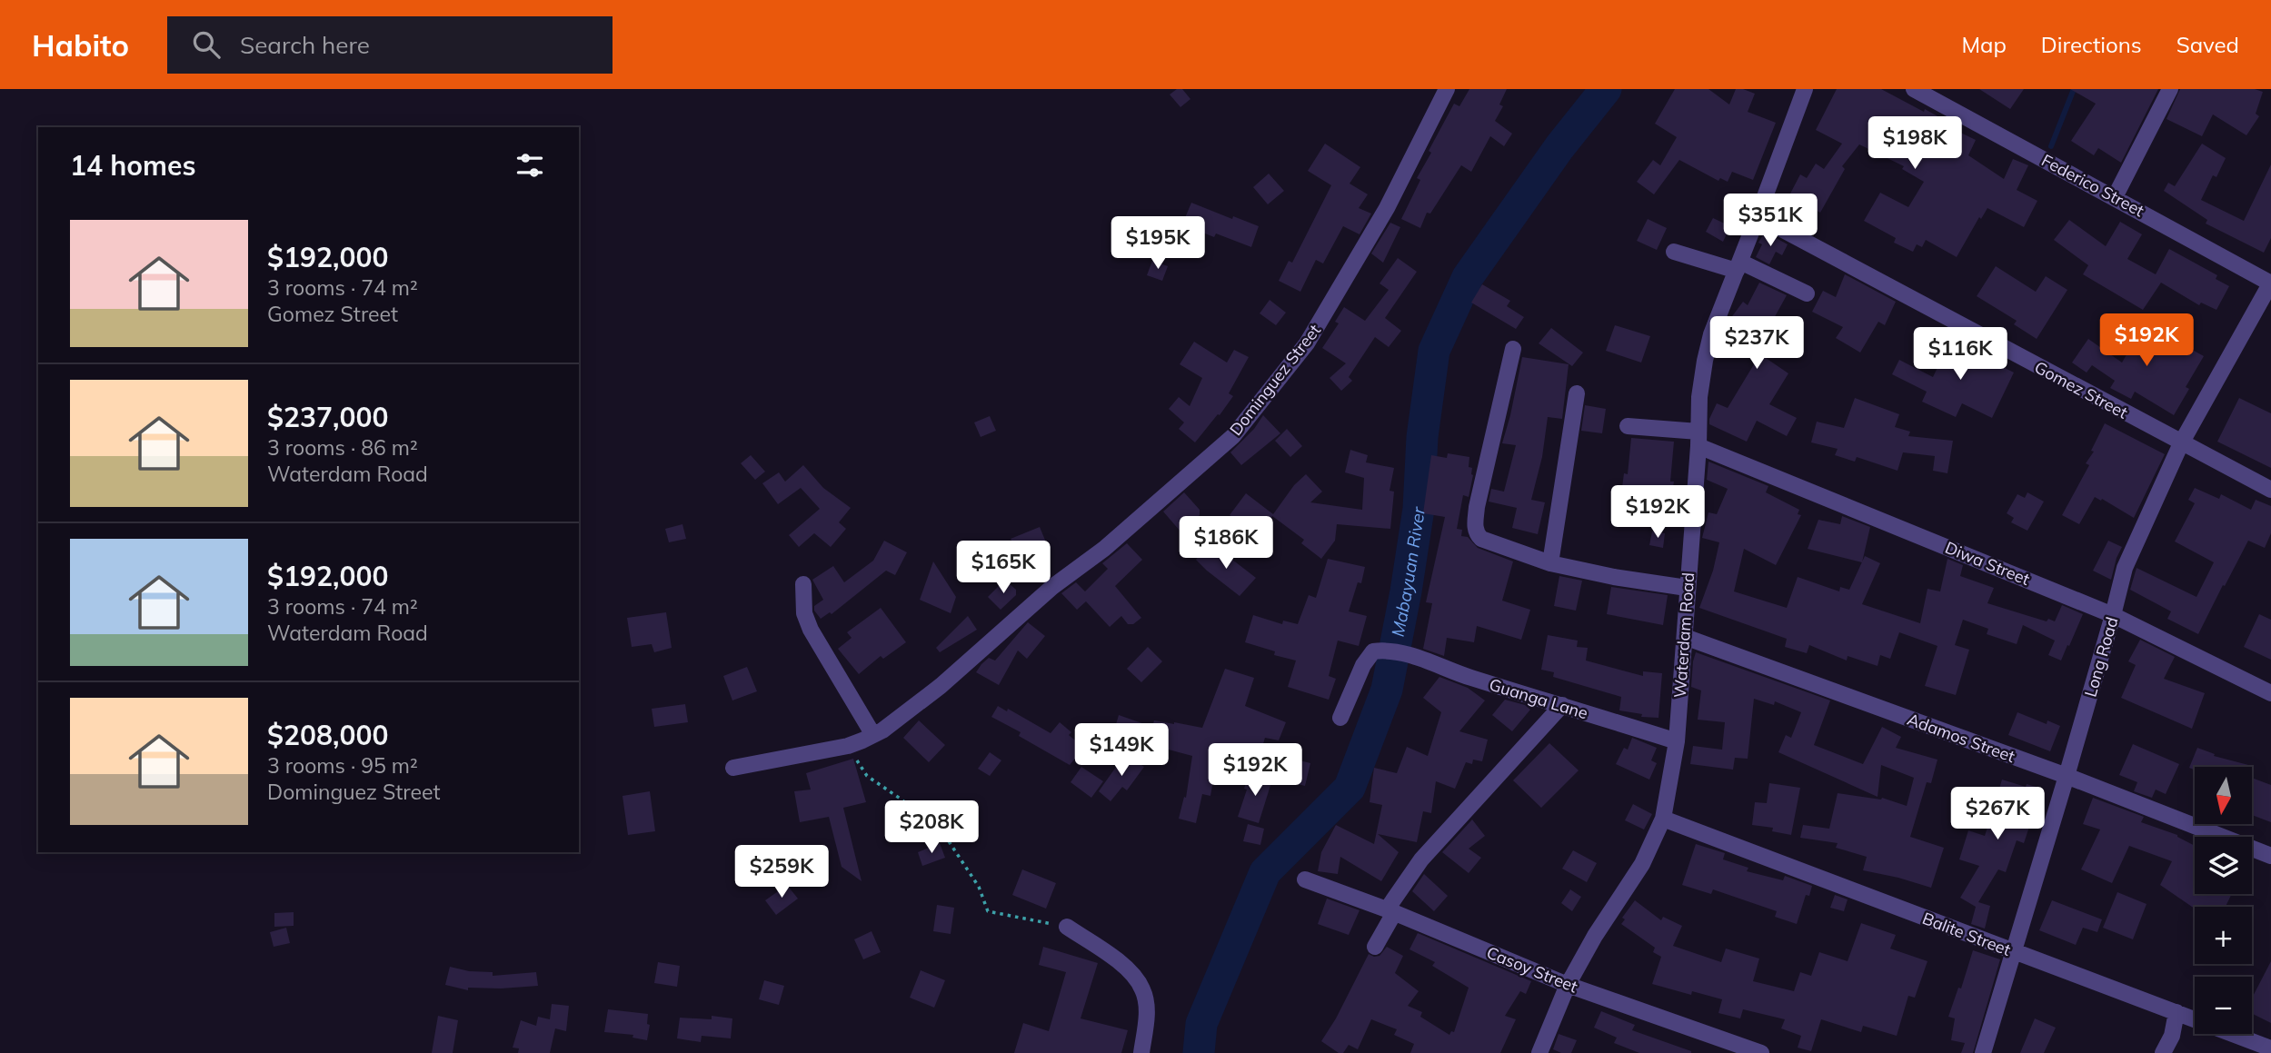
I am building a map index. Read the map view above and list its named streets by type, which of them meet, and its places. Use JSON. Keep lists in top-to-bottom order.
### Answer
{
  "streets": {
    "street": [
      "Federico Street",
      "Dominguez Street",
      "Gomez Street",
      "Diwa Street",
      "Waterdam Road",
      "Long Road",
      "Guanga Lane",
      "Adamos Street",
      "Balite Street",
      "Casoy Street"
    ]
  },
  "crossings": [
    ["Federico Street", "Long Road"],
    ["Gomez Street", "Waterdam Road"],
    ["Gomez Street", "Long Road"],
    ["Diwa Street", "Waterdam Road"],
    ["Diwa Street", "Long Road"],
    ["Waterdam Road", "Guanga Lane"],
    ["Waterdam Road", "Adamos Street"],
    ["Waterdam Road", "Balite Street"],
    ["Waterdam Road", "Casoy Street"],
    ["Long Road", "Adamos Street"],
    ["Long Road", "Balite Street"]
  ],
  "water": ["Mabayuan River"],
  "north": "bottom",
  "page": {
    "header": "Habito",
    "search": "Search here",
    "nav": ["Map", "Directions", "Saved"],
    "price": [
      "$198K",
      "$351K",
      "$195K",
      "$192K",
      "$237K",
      "$116K",
      "$192K",
      "$186K",
      "$165K",
      "$149K",
      "$192K",
      "$267K",
      "$208K",
      "$259K"
    ],
    "heading": "14 homes",
    "list": [
      {
        "name": "$192,000",
        "note": "3 rooms · 74 m² · Gomez Street"
      },
      {
        "name": "$237,000",
        "note": "3 rooms · 86 m² · Waterdam Road"
      },
      {
        "name": "$192,000",
        "note": "3 rooms · 74 m² · Waterdam Road"
      },
      {
        "name": "$208,000",
        "note": "3 rooms · 95 m² · Dominguez Street"
      }
    ],
    "map_buttons": ["+", "−"]
  }
}
